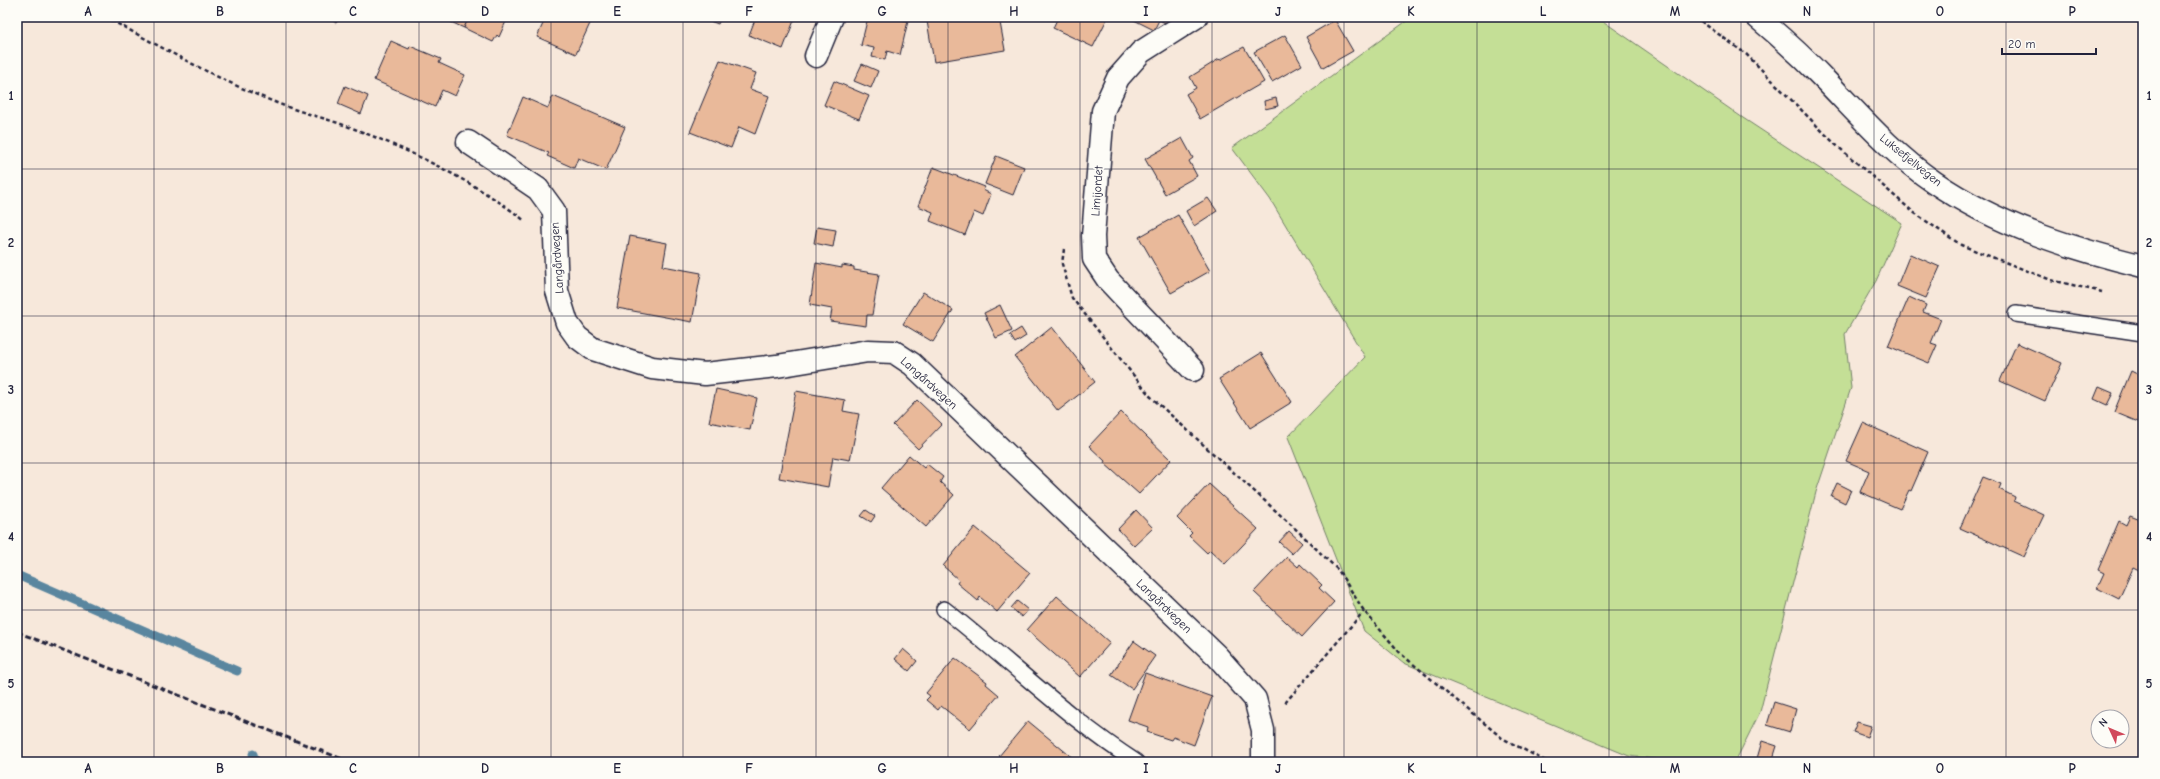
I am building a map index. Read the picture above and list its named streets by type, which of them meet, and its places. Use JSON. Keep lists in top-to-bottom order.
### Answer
{
  "streets": {
    "street": ["Luksefjellvegen", "Limijordet", "Langårdvegen"]
  },
  "scale_bar": "20 m",
  "north": "top left",
  "grid": {
    "columns": [
      "A",
      "B",
      "C",
      "D",
      "E",
      "F",
      "G",
      "H",
      "I",
      "J",
      "K",
      "L",
      "M",
      "N",
      "O",
      "P"
    ],
    "rows": [
      "1",
      "2",
      "3",
      "4",
      "5"
    ]
  }
}
